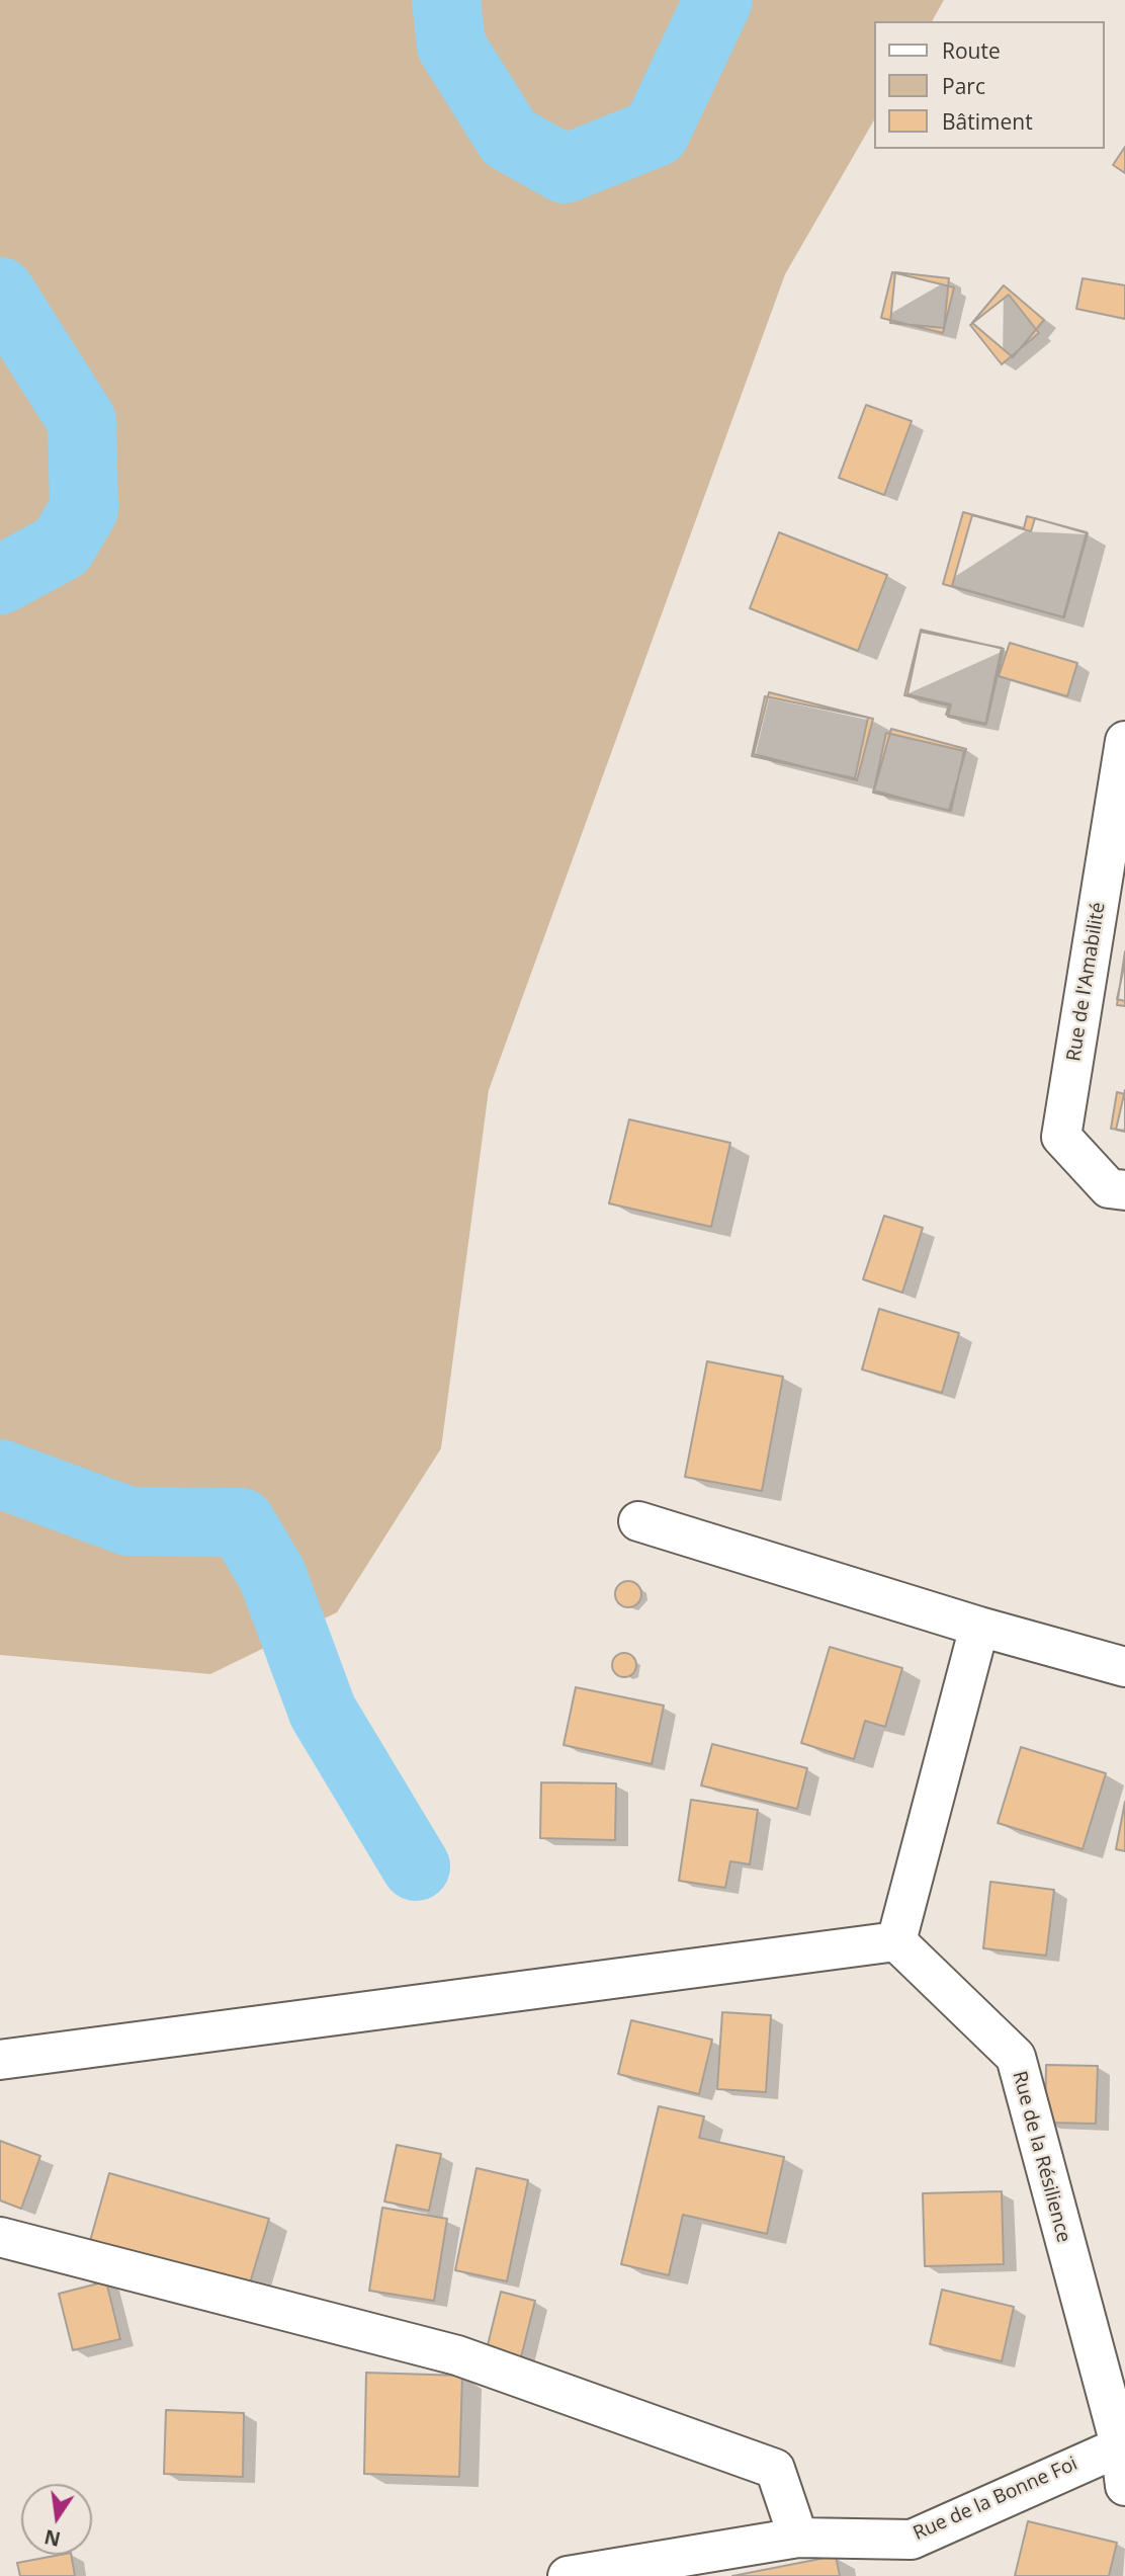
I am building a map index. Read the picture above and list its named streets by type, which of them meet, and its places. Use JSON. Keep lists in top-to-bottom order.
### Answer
{
  "streets": {
    "street": ["Rue de l'Amabilité", "Rue de la Résilience", "Rue de la Bonne Foi"]
  },
  "crossings": [
    ["Rue de la Résilience", "Rue de la Bonne Foi"]
  ],
  "legend": ["Route", "Parc", "Bâtiment"],
  "north": "bottom"
}
